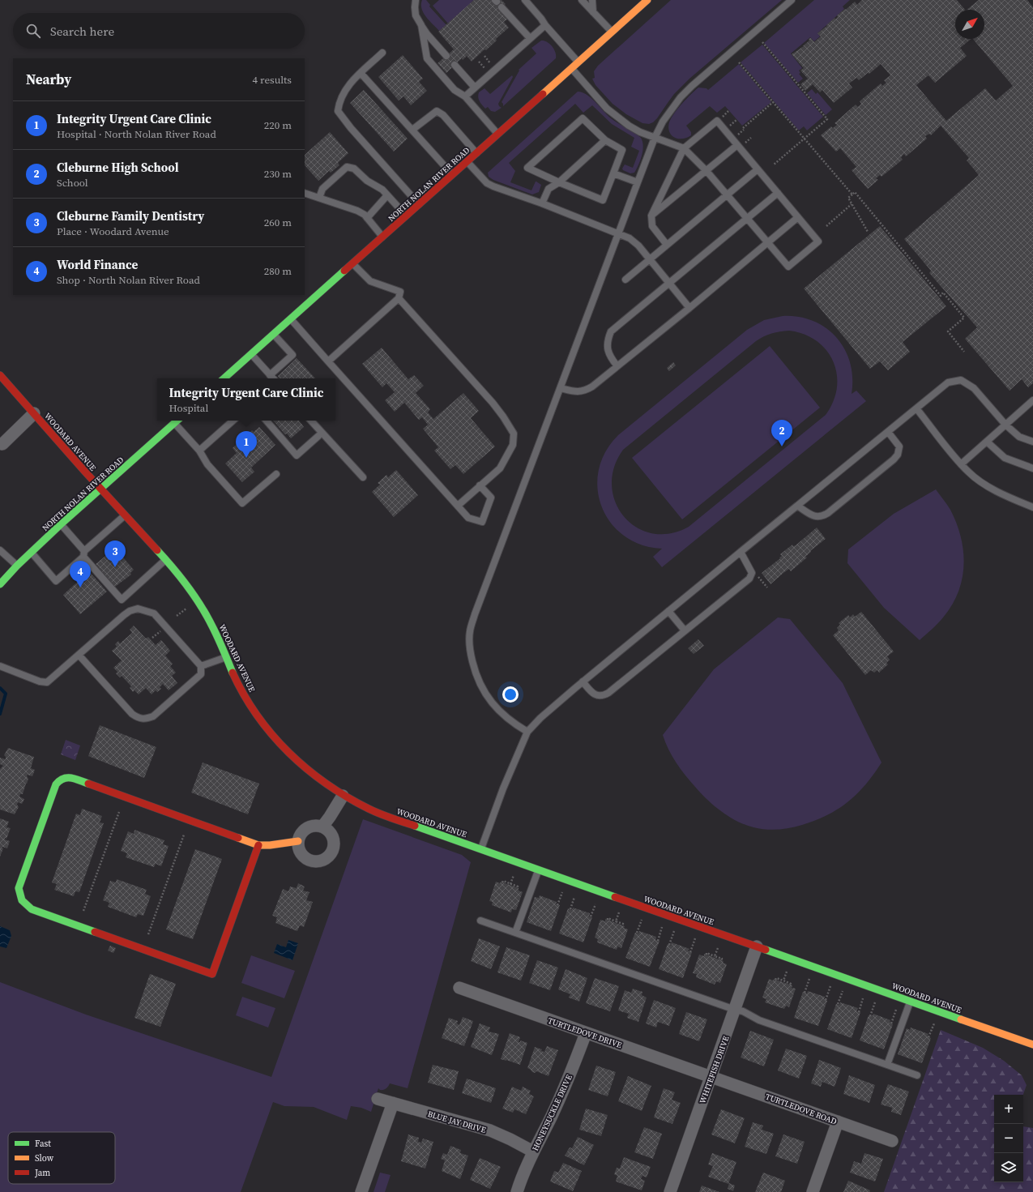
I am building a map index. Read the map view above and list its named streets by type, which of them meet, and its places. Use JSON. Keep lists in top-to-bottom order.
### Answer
{
  "streets": {
    "street": [
      "NORTH NOLAN RIVER ROAD",
      "WOODARD AVENUE",
      "TURTLEDOVE DRIVE",
      "WHITEFISH DRIVE",
      "TURTLEDOVE ROAD",
      "HONEYSUCKLE DRIVE",
      "BLUE JAY DRIVE"
    ]
  },
  "crossings": [
    ["NORTH NOLAN RIVER ROAD", "WOODARD AVENUE"],
    ["WOODARD AVENUE", "WHITEFISH DRIVE"],
    ["TURTLEDOVE DRIVE", "WHITEFISH DRIVE"],
    ["TURTLEDOVE DRIVE", "TURTLEDOVE ROAD"],
    ["TURTLEDOVE DRIVE", "HONEYSUCKLE DRIVE"],
    ["WHITEFISH DRIVE", "TURTLEDOVE ROAD"],
    ["HONEYSUCKLE DRIVE", "BLUE JAY DRIVE"]
  ],
  "legend": ["Fast", "Slow", "Jam"],
  "north": "top right",
  "page": {
    "search": "Search here",
    "heading": ["Nearby", "4 results"],
    "list": [
      {
        "mark": "1",
        "name": "Integrity Urgent Care Clinic",
        "note": "Hospital · North Nolan River Road",
        "value": "220 m"
      },
      {
        "mark": "2",
        "name": "Cleburne High School",
        "note": "School",
        "value": "230 m"
      },
      {
        "mark": "3",
        "name": "Cleburne Family Dentistry",
        "note": "Place · Woodard Avenue",
        "value": "260 m"
      },
      {
        "mark": "4",
        "name": "World Finance",
        "note": "Shop · North Nolan River Road",
        "value": "280 m"
      }
    ],
    "popup": ["Integrity Urgent Care Clinic", "Hospital"],
    "pins": [
      "2",
      "1",
      "3",
      "4"
    ],
    "map_buttons": ["+", "−"]
  }
}
